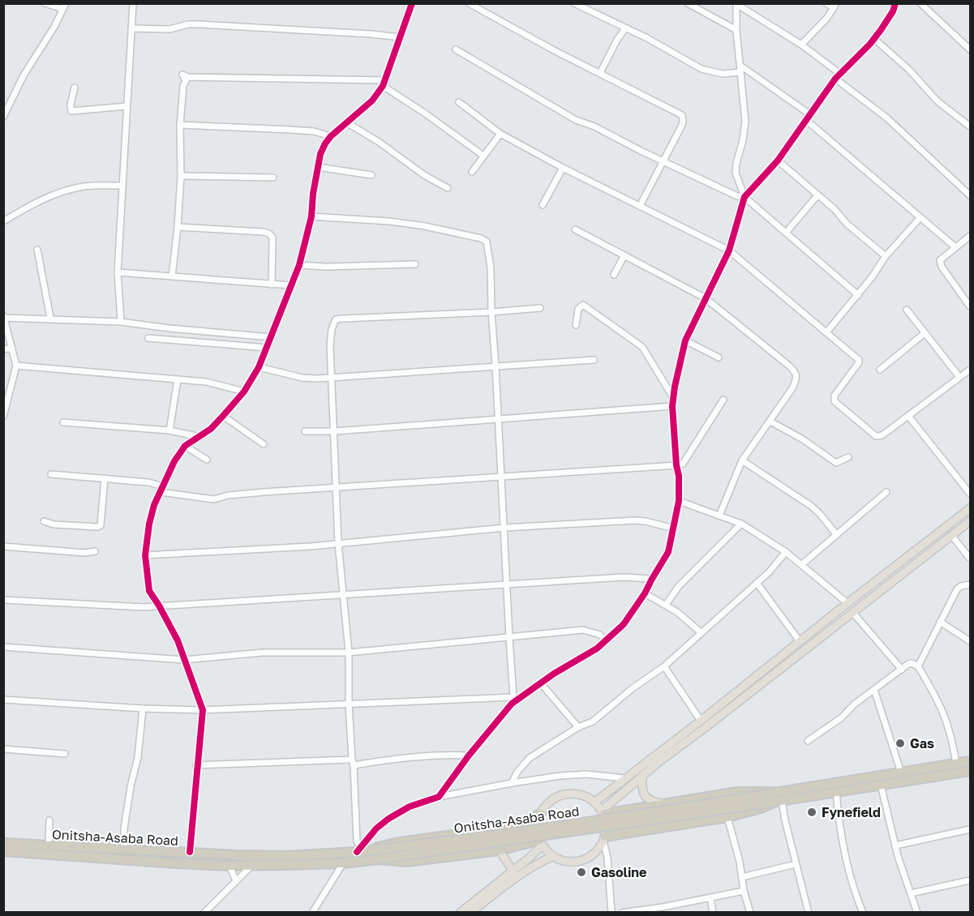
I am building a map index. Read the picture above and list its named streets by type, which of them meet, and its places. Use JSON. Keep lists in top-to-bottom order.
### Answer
{
  "streets": {
    "highway": ["Onitsha-Asaba Road"]
  },
  "places": ["Gas", "Fynefield", "Gasoline"]
}
